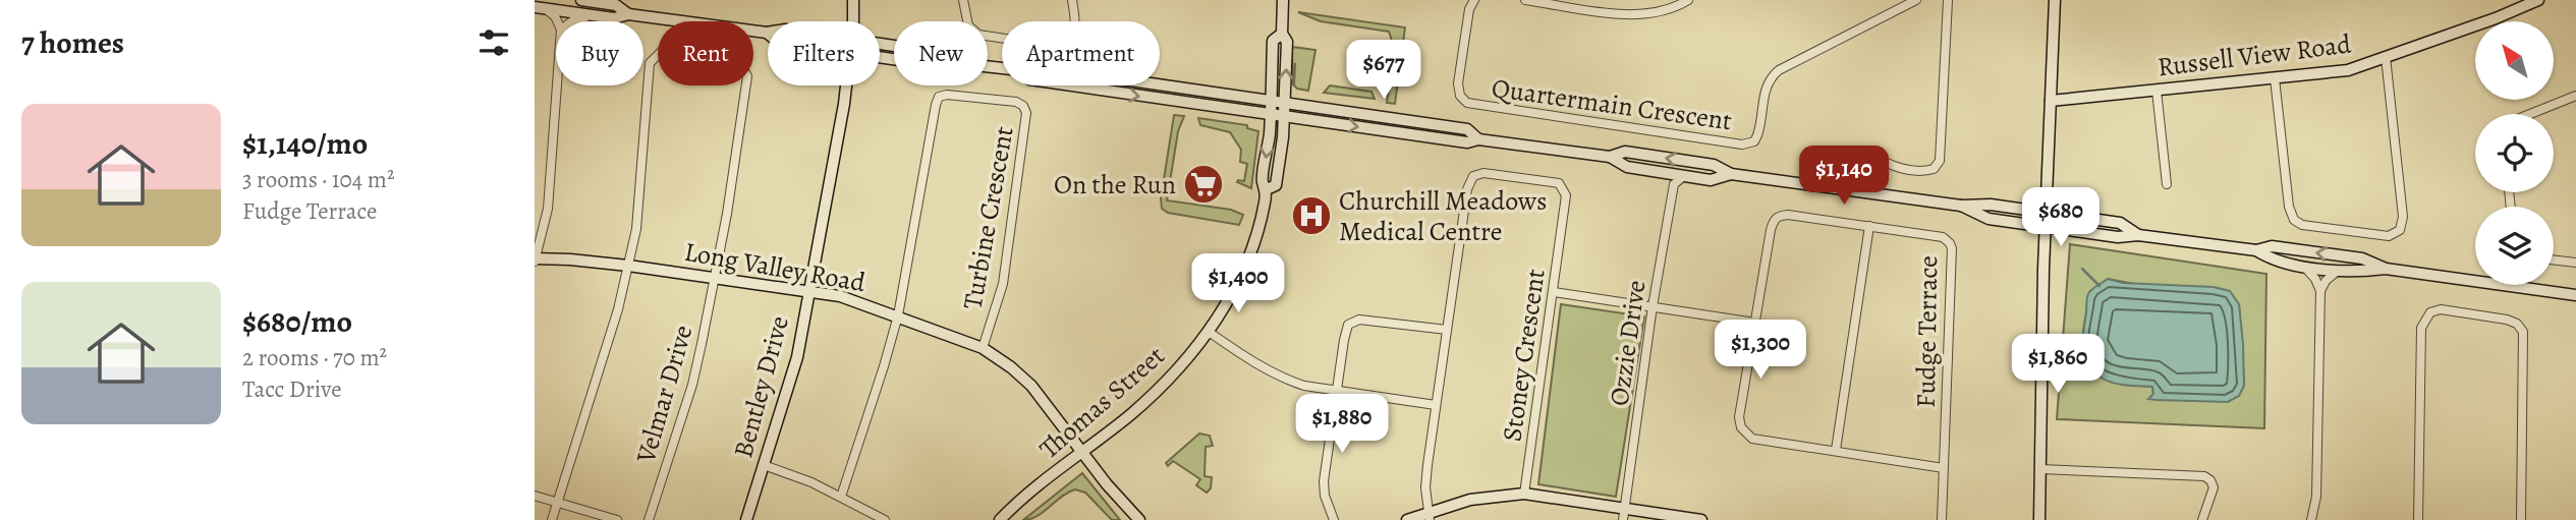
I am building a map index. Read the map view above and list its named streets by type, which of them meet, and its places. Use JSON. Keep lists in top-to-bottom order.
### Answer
{
  "streets": {
    "street": [
      "Russell View Road",
      "Quartermain Crescent",
      "Turbine Crescent",
      "Long Valley Road",
      "Fudge Terrace",
      "Ozzie Drive",
      "Stoney Crescent",
      "Bentley Drive",
      "Velmar Drive",
      "Thomas Street"
    ]
  },
  "crossings": [
    ["Turbine Crescent", "Long Valley Road"],
    ["Long Valley Road", "Bentley Drive"],
    ["Long Valley Road", "Velmar Drive"],
    ["Long Valley Road", "Thomas Street"]
  ],
  "places": {
    "supermarket": ["On the Run"],
    "hospital": ["Churchill Meadows Medical Centre"]
  },
  "north": "top left",
  "page": {
    "heading": "7 homes",
    "chip": [
      "Buy",
      "Rent",
      "Filters",
      "New",
      "Apartment"
    ],
    "price": [
      "$677",
      "$1,140",
      "$680",
      "$1,400",
      "$1,300",
      "$1,860",
      "$1,880"
    ],
    "list": [
      {
        "name": "$1,140/mo",
        "note": "3 rooms · 104 m² · Fudge Terrace"
      },
      {
        "name": "$680/mo",
        "note": "2 rooms · 70 m² · Tacc Drive"
      }
    ]
  }
}
